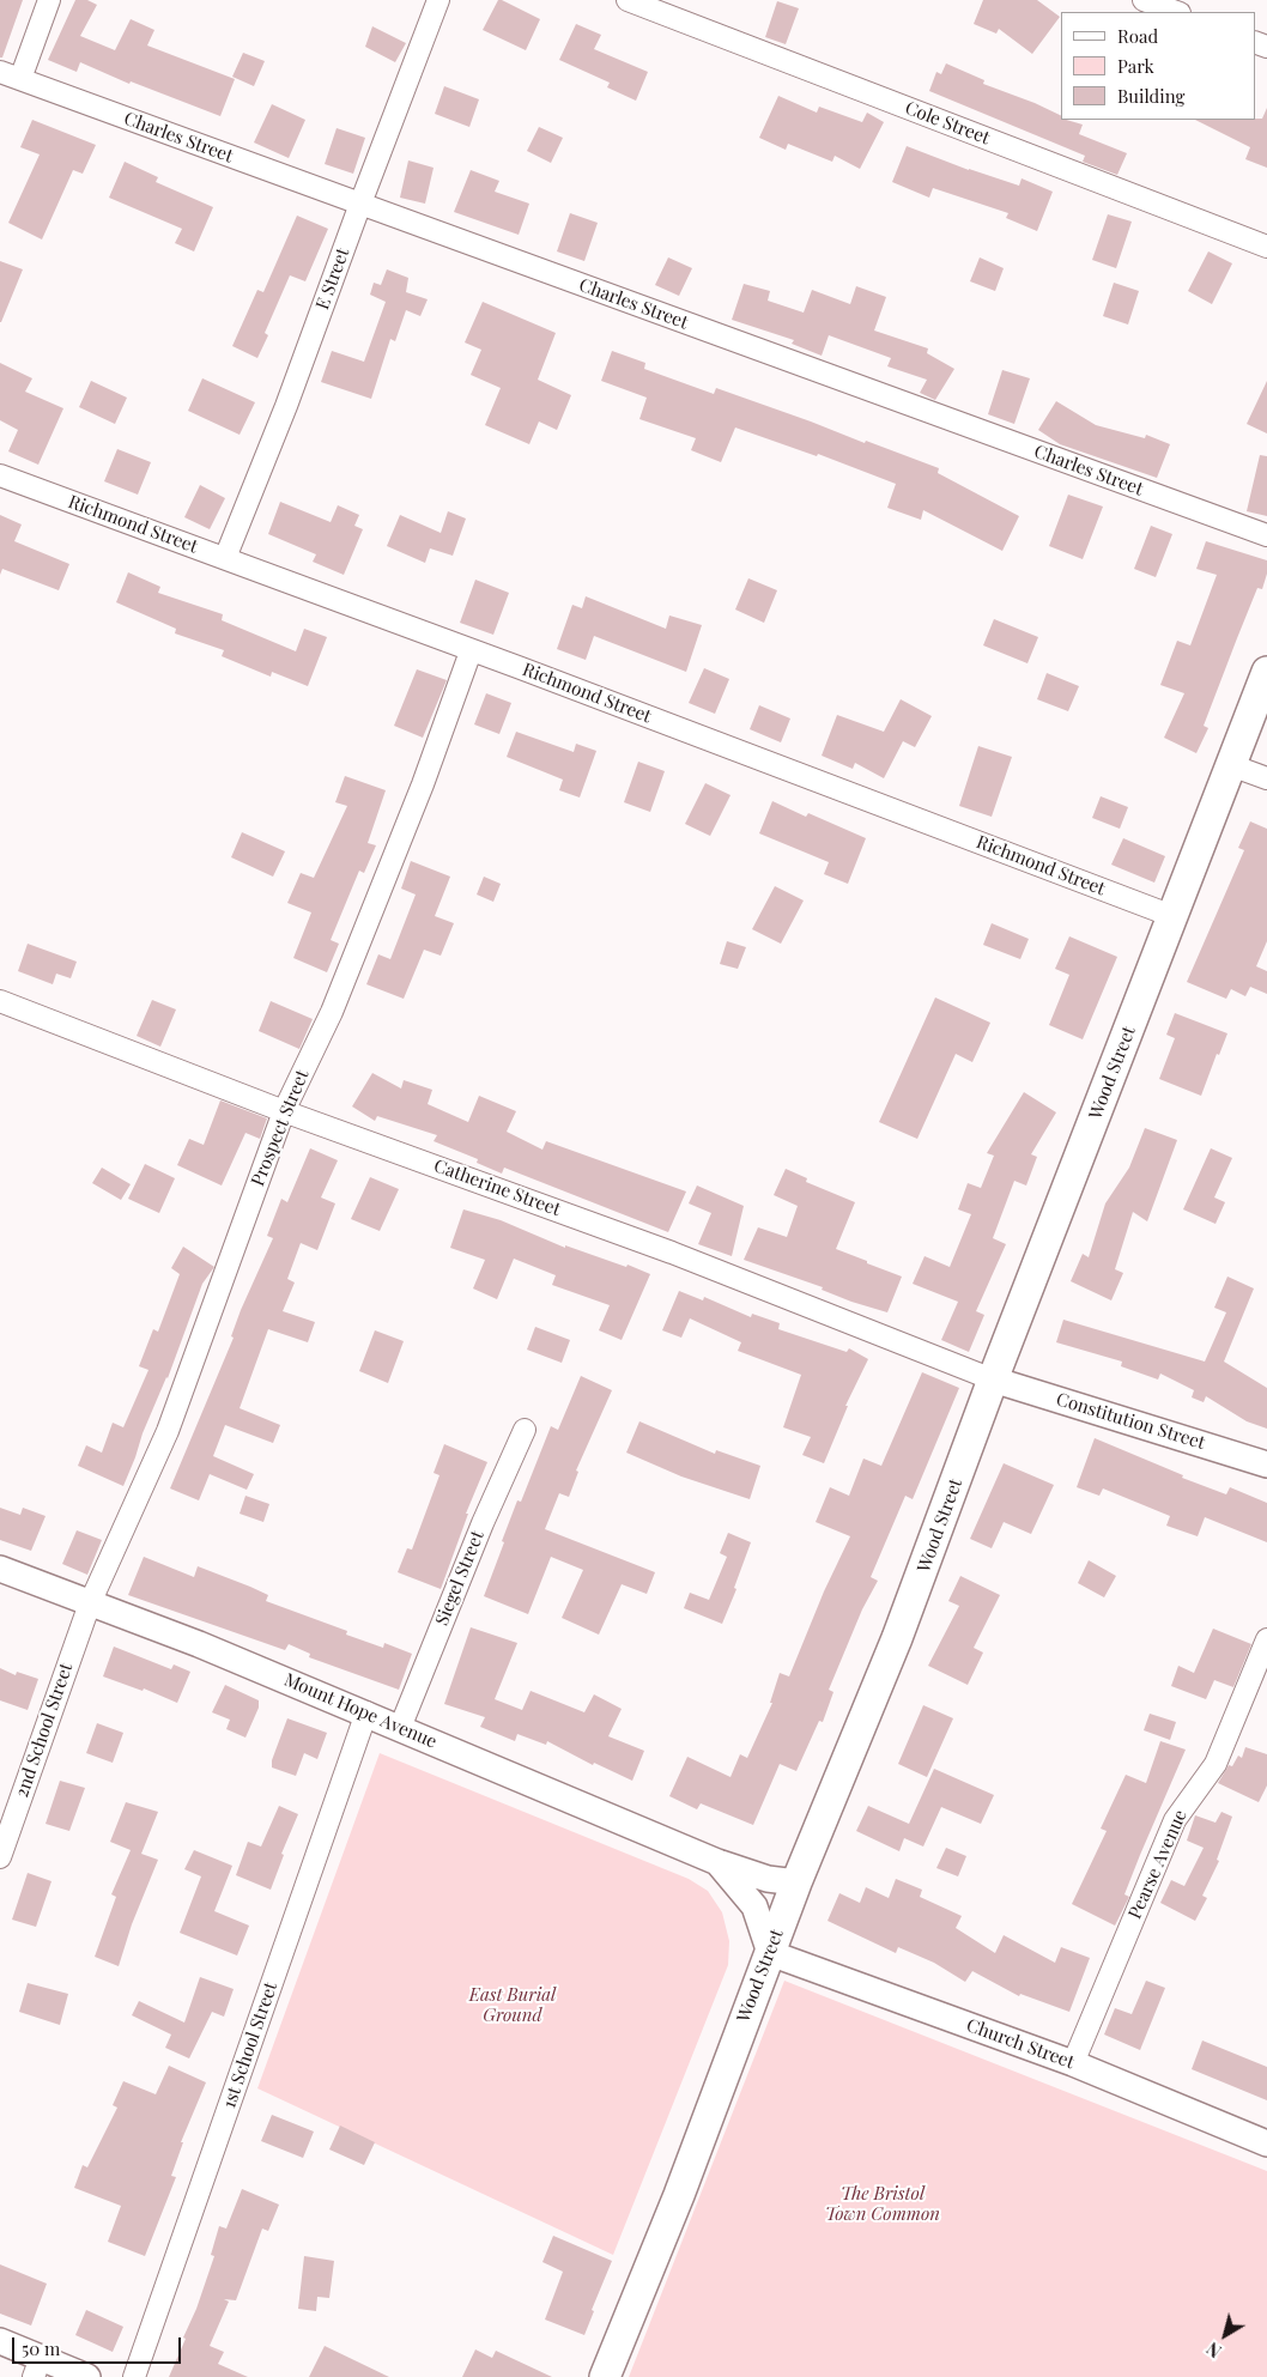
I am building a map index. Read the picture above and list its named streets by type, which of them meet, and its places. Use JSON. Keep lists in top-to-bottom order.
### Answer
{
  "streets": {
    "main road": ["Wood Street"],
    "street": [
      "Cole Street",
      "Charles Street",
      "E Street",
      "Richmond Street",
      "Prospect Street",
      "Catherine Street",
      "Constitution Street",
      "Siegel Street",
      "Mount Hope Avenue",
      "2nd School Street",
      "Pearse Avenue",
      "Church Street",
      "1st School Street"
    ]
  },
  "crossings": [
    ["Charles Street", "E Street"],
    ["E Street", "Richmond Street"],
    ["Richmond Street", "Wood Street"],
    ["Richmond Street", "Prospect Street"],
    ["Wood Street", "Catherine Street"],
    ["Wood Street", "Constitution Street"],
    ["Wood Street", "Mount Hope Avenue"],
    ["Wood Street", "Church Street"],
    ["Prospect Street", "Catherine Street"],
    ["Prospect Street", "Mount Hope Avenue"],
    ["Prospect Street", "2nd School Street"],
    ["Catherine Street", "Constitution Street"],
    ["Siegel Street", "Mount Hope Avenue"],
    ["Mount Hope Avenue", "2nd School Street"],
    ["Mount Hope Avenue", "Church Street"],
    ["Mount Hope Avenue", "1st School Street"],
    ["Pearse Avenue", "Church Street"]
  ],
  "parks": ["East Burial Ground", "The Bristol Town Common"],
  "legend": ["Road", "Park", "Building"],
  "scale_bar": "50 m",
  "north": "bottom left"
}
